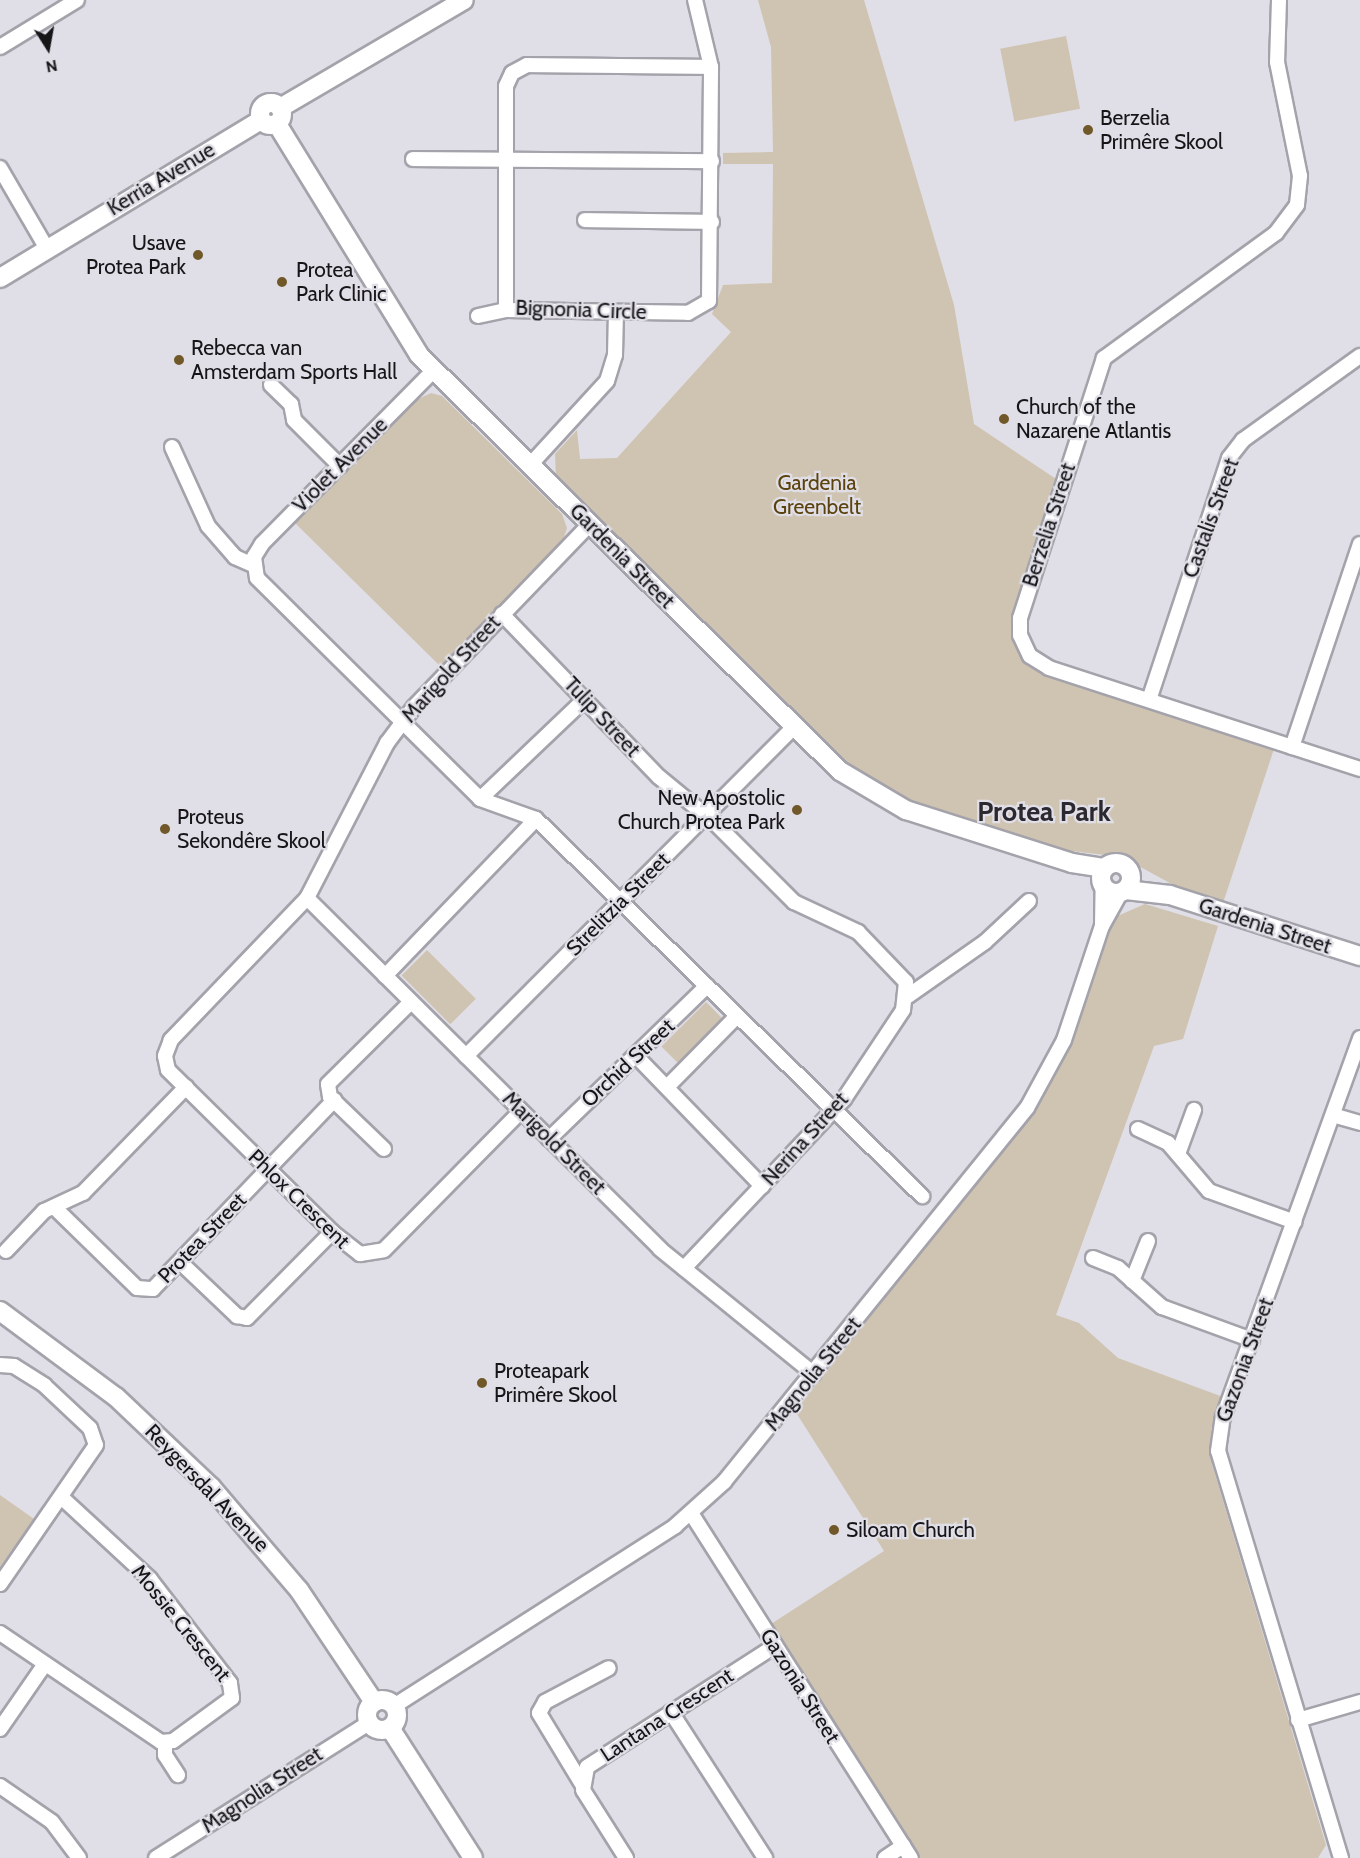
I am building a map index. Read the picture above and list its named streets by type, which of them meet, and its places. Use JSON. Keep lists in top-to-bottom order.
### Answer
{
  "streets": {
    "street": [
      "Kerria Avenue",
      "Bignonia Circle",
      "Violet Avenue",
      "Castalis Street",
      "Berzelia Street",
      "Gardenia Street",
      "Marigold Street",
      "Tulip Street",
      "Strelitzia Street",
      "Orchid Street",
      "Nerina Street",
      "Phlox Crescent",
      "Protea Street",
      "Gazonia Street",
      "Magnolia Street",
      "Reygersdal Avenue",
      "Mossie Crescent",
      "Lantana Crescent"
    ]
  },
  "crossings": [
    ["Kerria Avenue", "Gardenia Street"],
    ["Violet Avenue", "Gardenia Street"],
    ["Castalis Street", "Berzelia Street"],
    ["Gardenia Street", "Marigold Street"],
    ["Gardenia Street", "Strelitzia Street"],
    ["Gardenia Street", "Magnolia Street"],
    ["Marigold Street", "Tulip Street"],
    ["Marigold Street", "Strelitzia Street"],
    ["Marigold Street", "Orchid Street"],
    ["Marigold Street", "Nerina Street"],
    ["Marigold Street", "Phlox Crescent"],
    ["Marigold Street", "Magnolia Street"],
    ["Tulip Street", "Strelitzia Street"],
    ["Phlox Crescent", "Protea Street"],
    ["Gazonia Street", "Magnolia Street"],
    ["Gazonia Street", "Lantana Crescent"],
    ["Magnolia Street", "Reygersdal Avenue"]
  ],
  "districts": ["Protea Park"],
  "parks": ["Gardenia Greenbelt"],
  "places": [
    "Berzelia Primêre Skool",
    "Usave Protea Park",
    "Protea Park Clinic",
    "Rebecca van Amsterdam Sports Hall",
    "Church of the Nazarene Atlantis",
    "New Apostolic Church Protea Park",
    "Proteus Sekondêre Skool",
    "Proteapark Primêre Skool",
    "Siloam Church"
  ],
  "north": "bottom"
}
